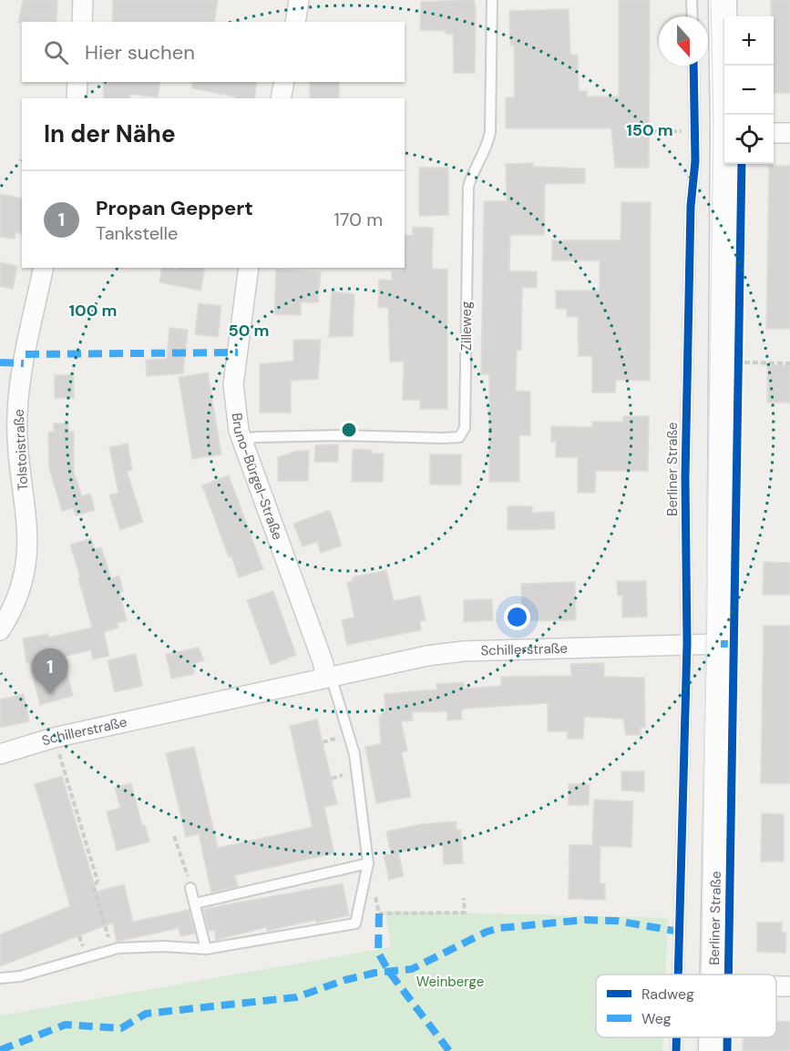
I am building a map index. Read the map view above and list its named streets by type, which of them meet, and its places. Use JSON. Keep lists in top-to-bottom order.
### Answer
{
  "streets": {
    "street": [
      "Tolstoistraße",
      "Berliner Straße",
      "Bruno-Bürgel-Straße",
      "Schillerstraße"
    ],
    "lane": ["Zilleweg"]
  },
  "crossings": [
    ["Zilleweg", "Bruno-Bürgel-Straße"],
    ["Berliner Straße", "Schillerstraße"],
    ["Bruno-Bürgel-Straße", "Schillerstraße"]
  ],
  "parks": ["Weinberge"],
  "legend": ["Radweg", "Weg"],
  "north": "bottom",
  "page": {
    "map_buttons": ["+", "−"],
    "search": "Hier suchen",
    "heading": "In der Nähe",
    "list": [
      {
        "mark": "1",
        "name": "Propan Geppert",
        "note": "Tankstelle",
        "value": "170 m"
      }
    ],
    "pins": "1"
  },
  "rings": ["150 m", "100 m", "50 m"]
}
